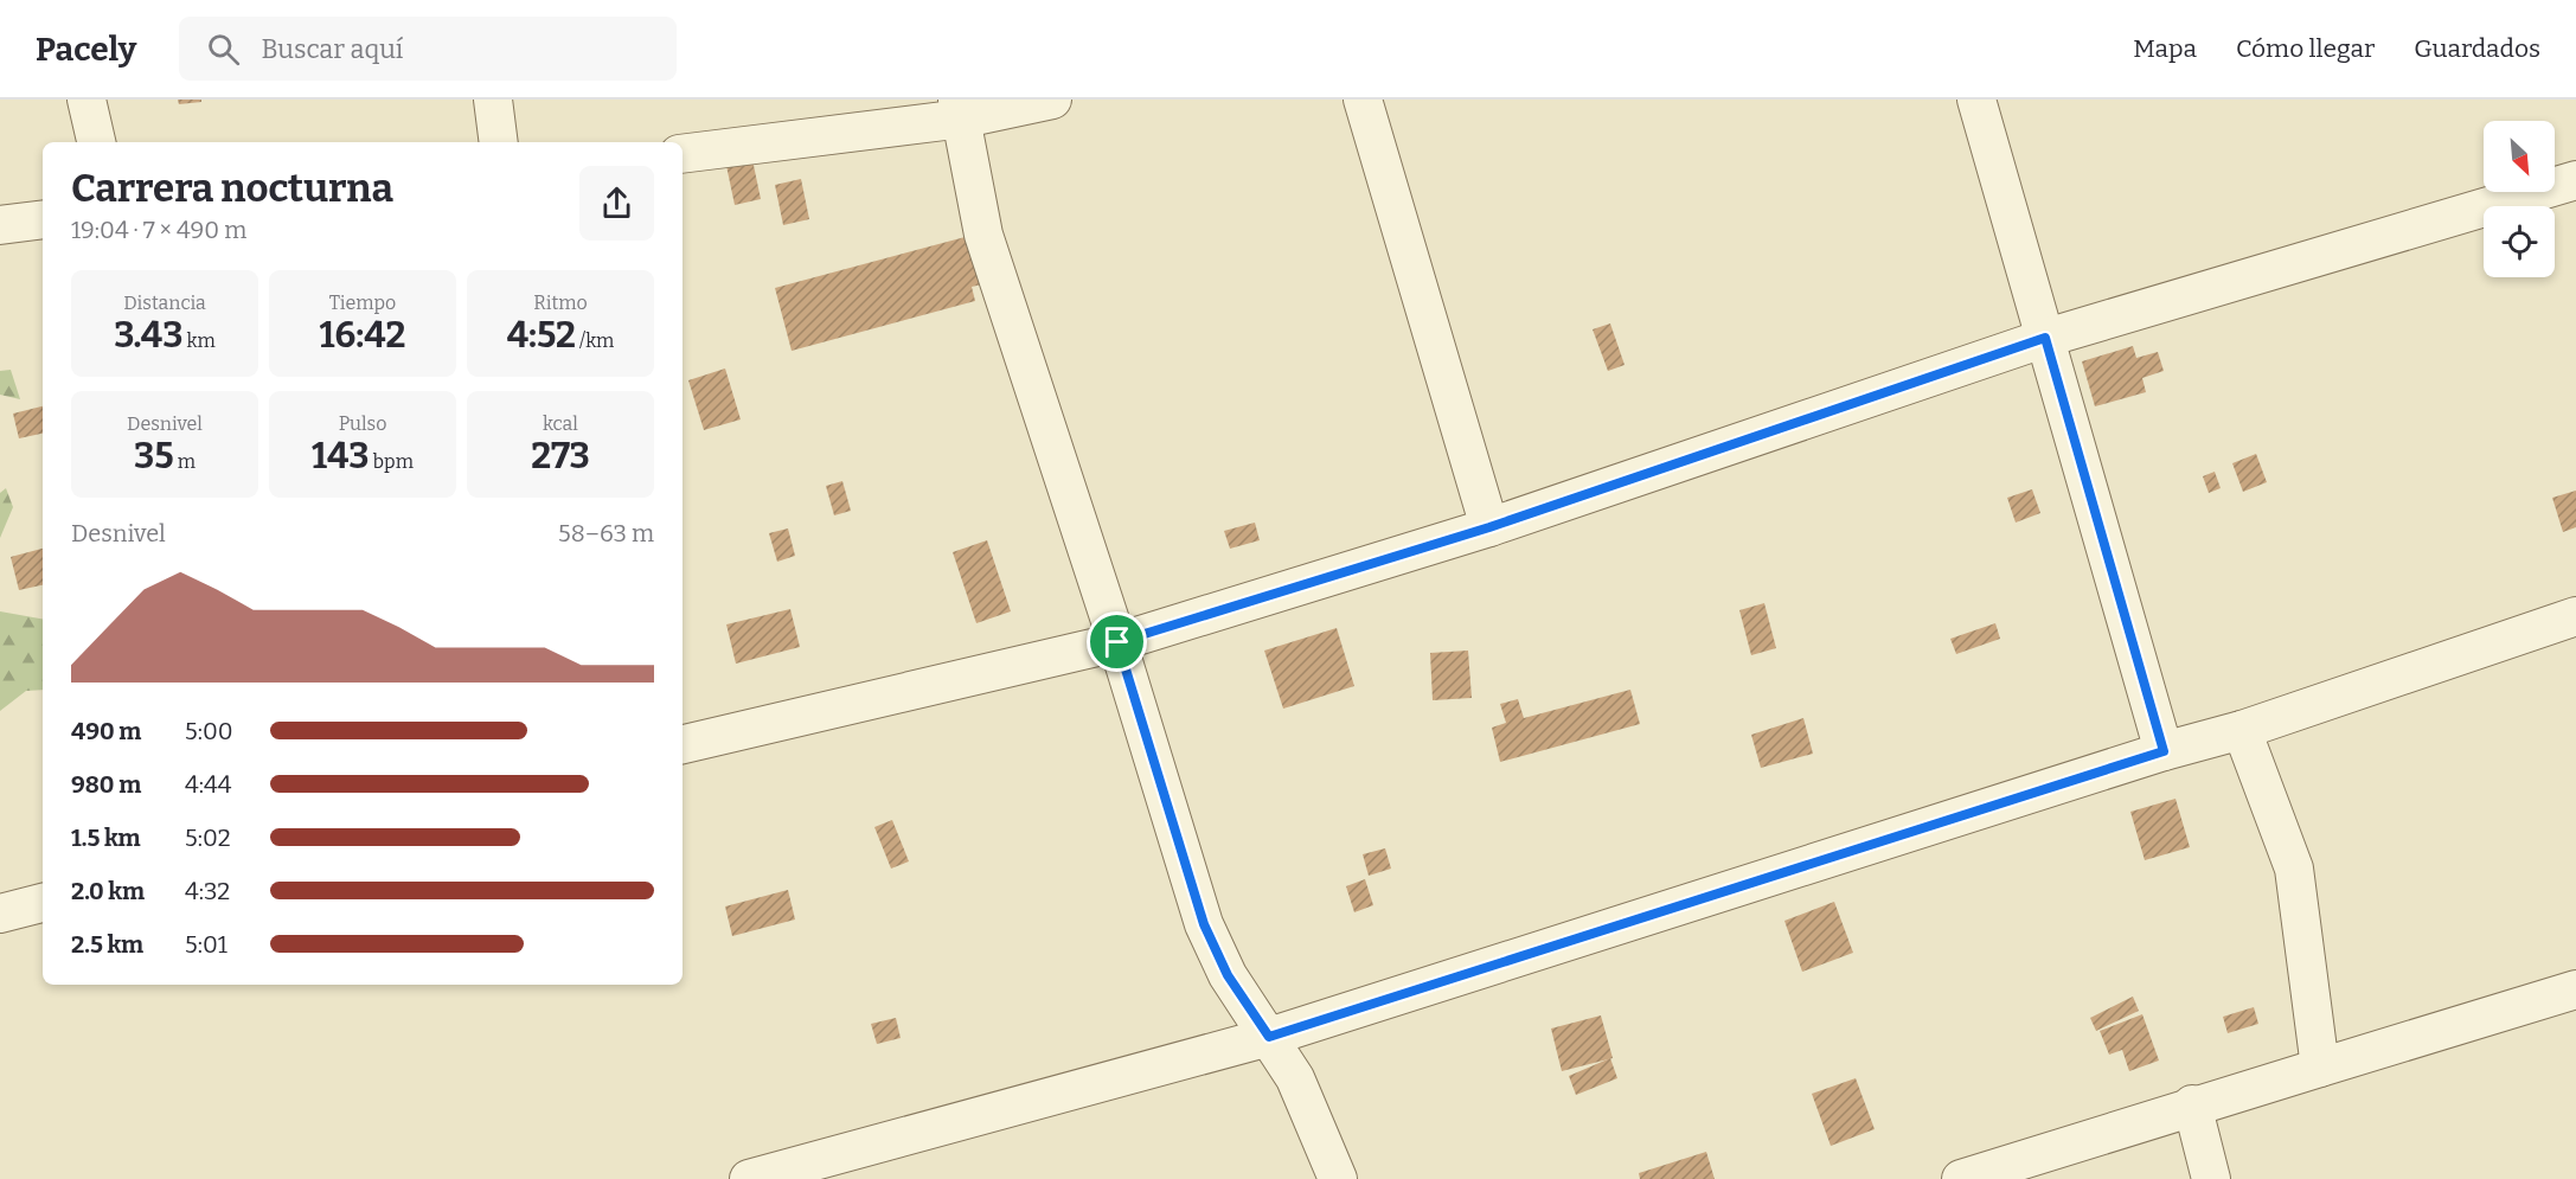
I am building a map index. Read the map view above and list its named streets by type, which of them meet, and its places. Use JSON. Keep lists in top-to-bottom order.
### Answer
{
  "north": "bottom right",
  "page": {
    "header": "Pacely",
    "search": "Buscar aquí",
    "nav": ["Mapa", "Cómo llegar", "Guardados"],
    "heading": ["Carrera nocturna", "19:04 · 7 × 490 m"],
    "stats": [
      ["Distancia", "3.43 km"],
      ["Tiempo", "16:42"],
      ["Ritmo", "4:52 /km"],
      ["Desnivel", "35 m"],
      ["Pulso", "143 bpm"],
      ["kcal", "273"]
    ],
    "chart": ["Desnivel", "58–63 m"],
    "list": [
      {
        "name": "490 m",
        "note": "5:00"
      },
      {
        "name": "980 m",
        "note": "4:44"
      },
      {
        "name": "1.5 km",
        "note": "5:02"
      },
      {
        "name": "2.0 km",
        "note": "4:32"
      },
      {
        "name": "2.5 km",
        "note": "5:01"
      }
    ]
  }
}
